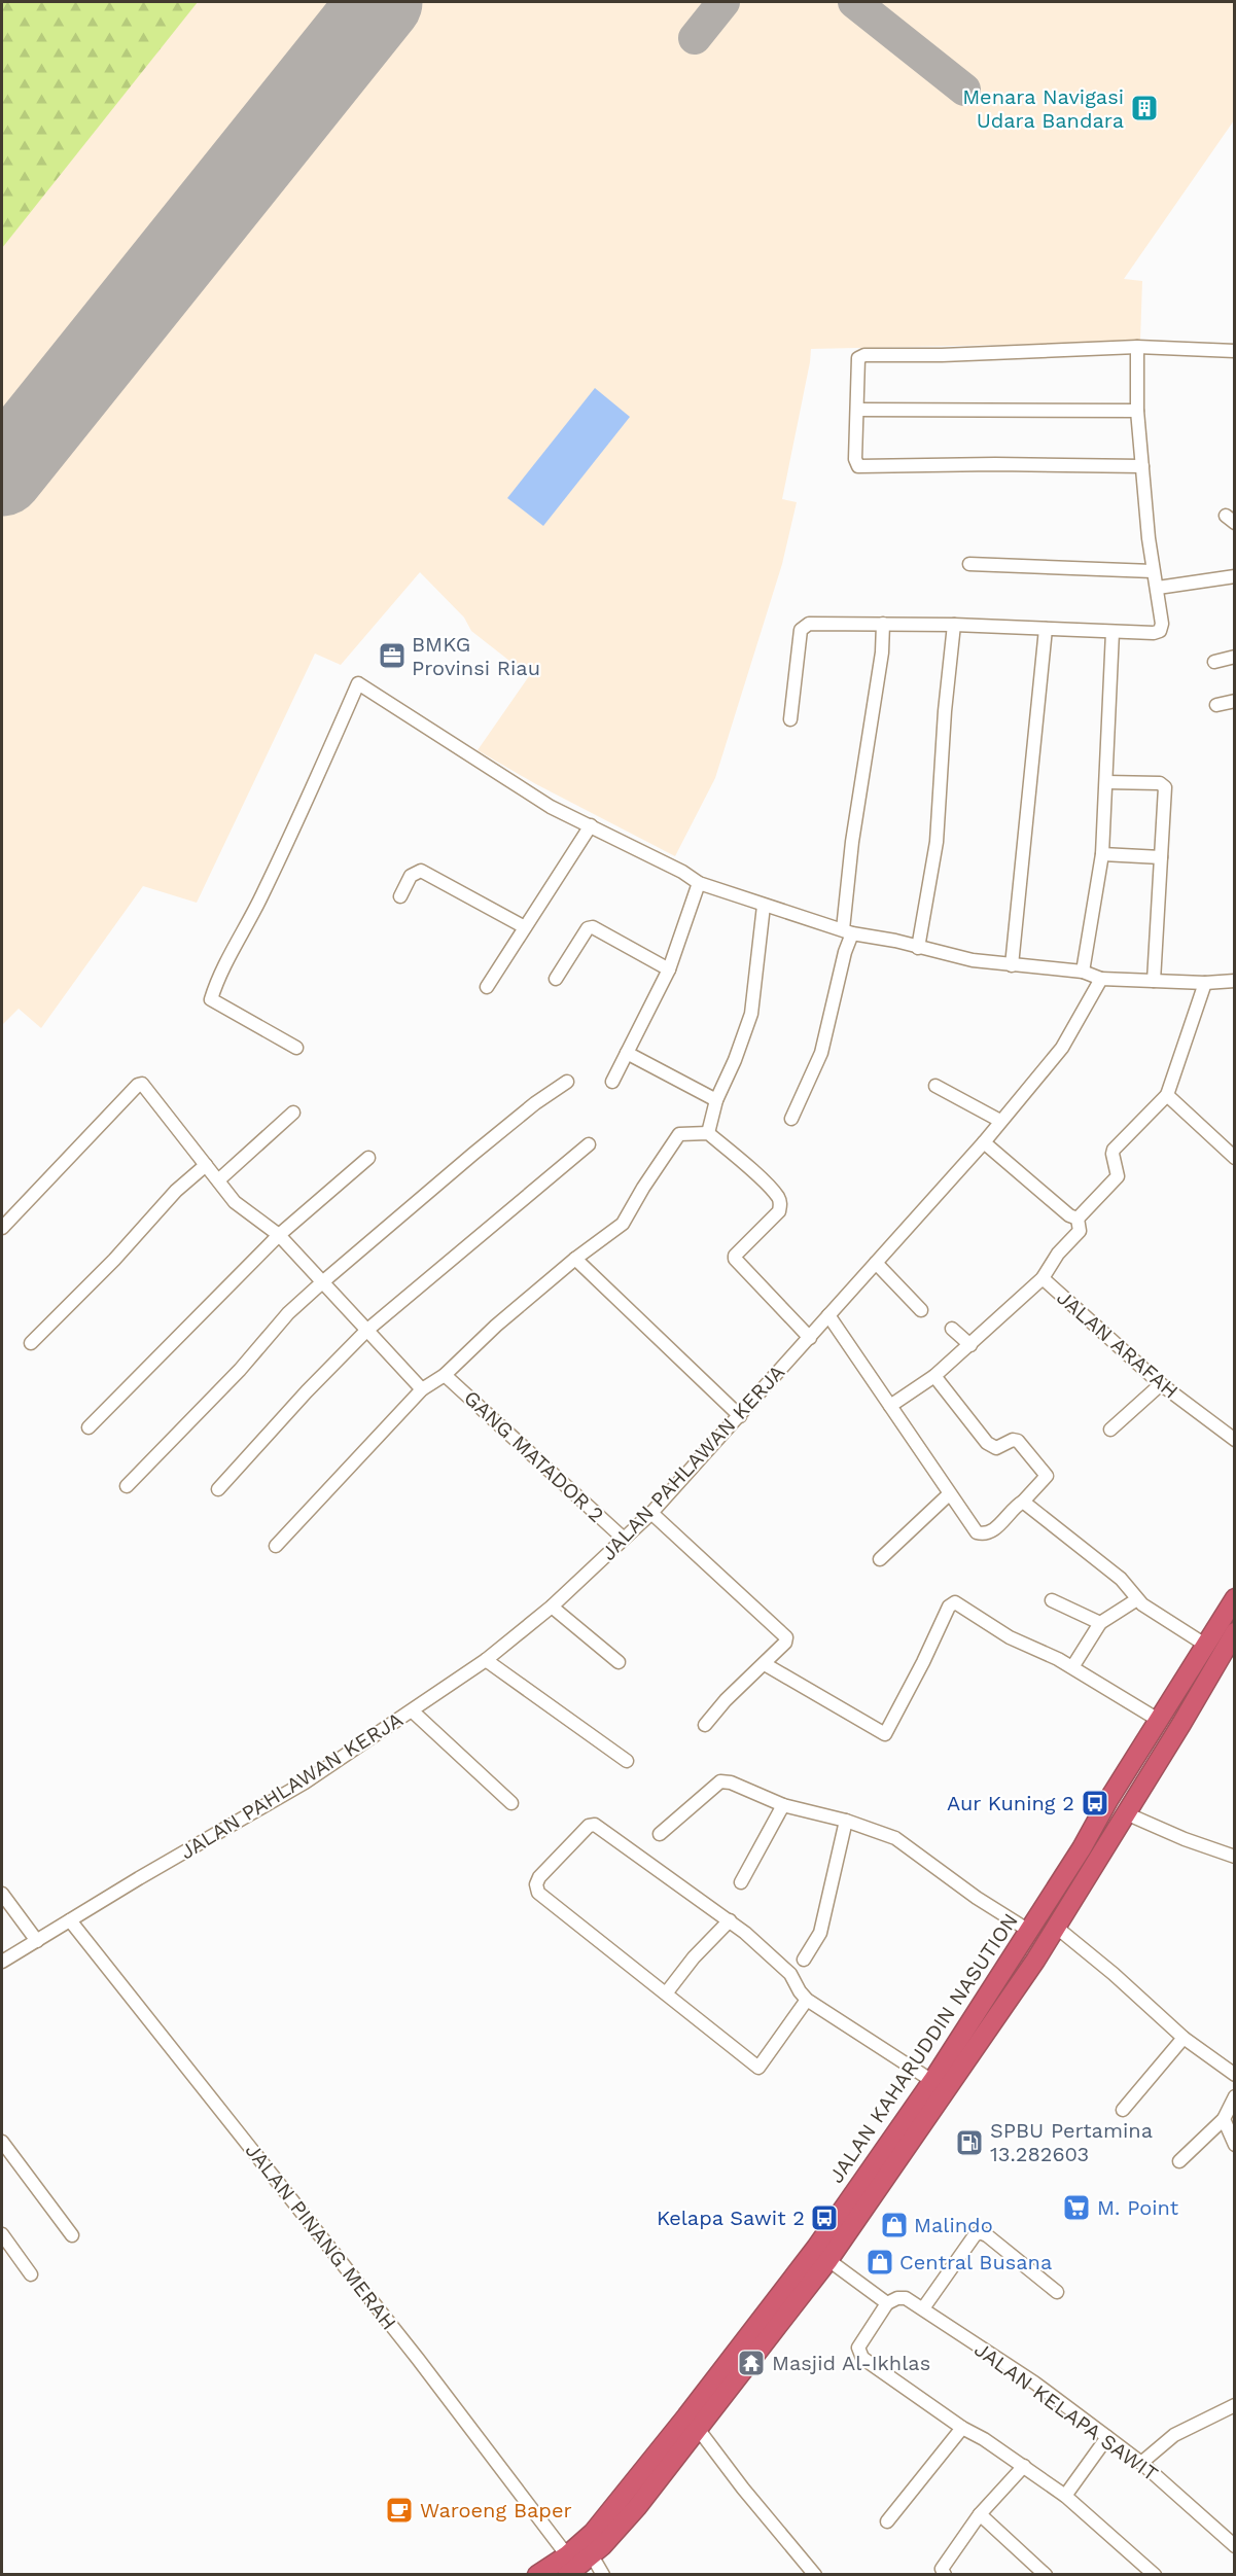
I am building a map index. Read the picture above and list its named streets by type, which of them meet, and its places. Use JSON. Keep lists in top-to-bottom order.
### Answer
{
  "streets": {
    "highway": ["JALAN KAHARUDDIN NASUTION"],
    "street": [
      "JALAN ARAFAH",
      "GANG MATADOR 2",
      "JALAN PAHLAWAN KERJA",
      "JALAN PINANG MERAH",
      "JALAN KELAPA SAWIT"
    ]
  },
  "crossings": [
    ["GANG MATADOR 2", "JALAN PAHLAWAN KERJA"],
    ["JALAN PAHLAWAN KERJA", "JALAN PINANG MERAH"],
    ["JALAN KAHARUDDIN NASUTION", "JALAN PINANG MERAH"]
  ],
  "places": {
    "building": ["Menara Navigasi Udara Bandara"],
    "office": ["BMKG Provinsi Riau"],
    "bus stop": ["Aur Kuning 2", "Kelapa Sawit 2"],
    "fuel station": ["SPBU Pertamina 13.282603"],
    "supermarket": ["M. Point"],
    "shop": ["Malindo", "Central Busana"],
    "temple": ["Masjid Al-Ikhlas"],
    "cafe": ["Waroeng Baper"]
  }
}
